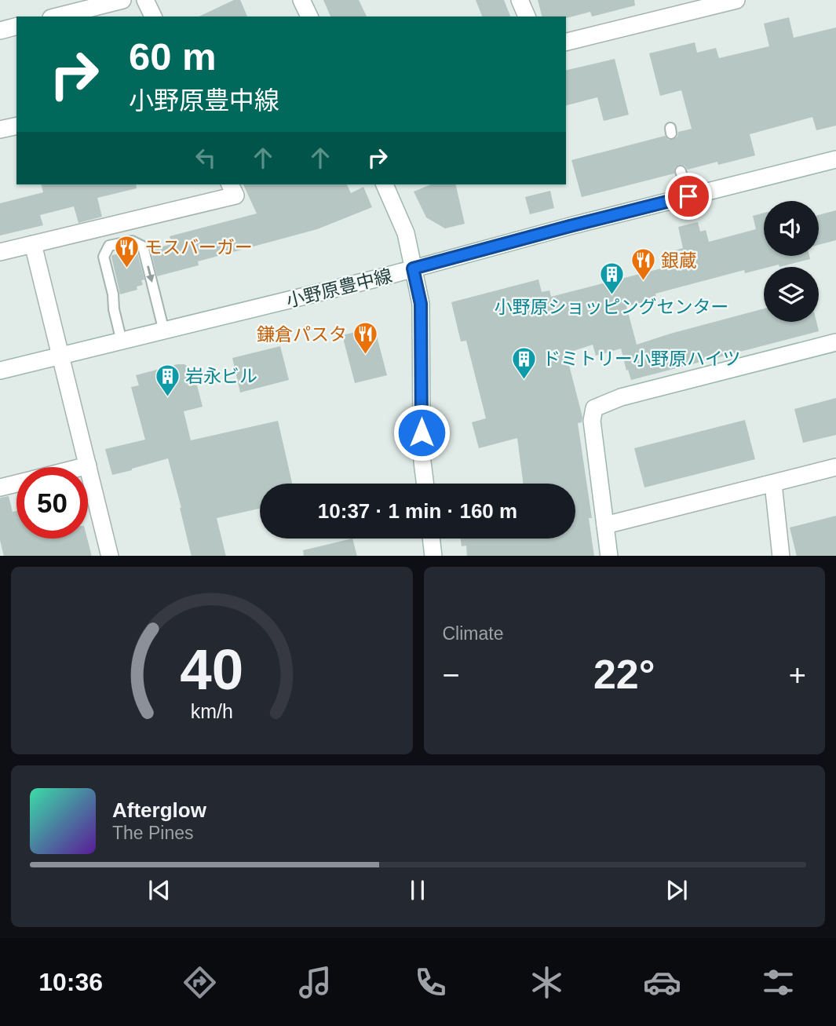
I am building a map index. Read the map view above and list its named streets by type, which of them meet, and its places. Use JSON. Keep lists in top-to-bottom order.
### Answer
{
  "streets": {
    "street": ["小野原豊中線"]
  },
  "places": {
    "restaurant": ["モスバーガー", "銀蔵", "鎌倉パスタ"],
    "building": ["小野原ショッピングセンター", "ドミトリー小野原ハイツ", "岩永ビル"]
  },
  "page": {
    "turn": ["60 m", "小野原豊中線"],
    "limit": "50",
    "trip": "10:37 · 1 min · 160 m",
    "tile": "Climate",
    "heat": ["−", "22°", "+"],
    "song": ["Afterglow", "The Pines"],
    "tabs": "10:36",
    "gauge": ["40", "km/h"]
  }
}
